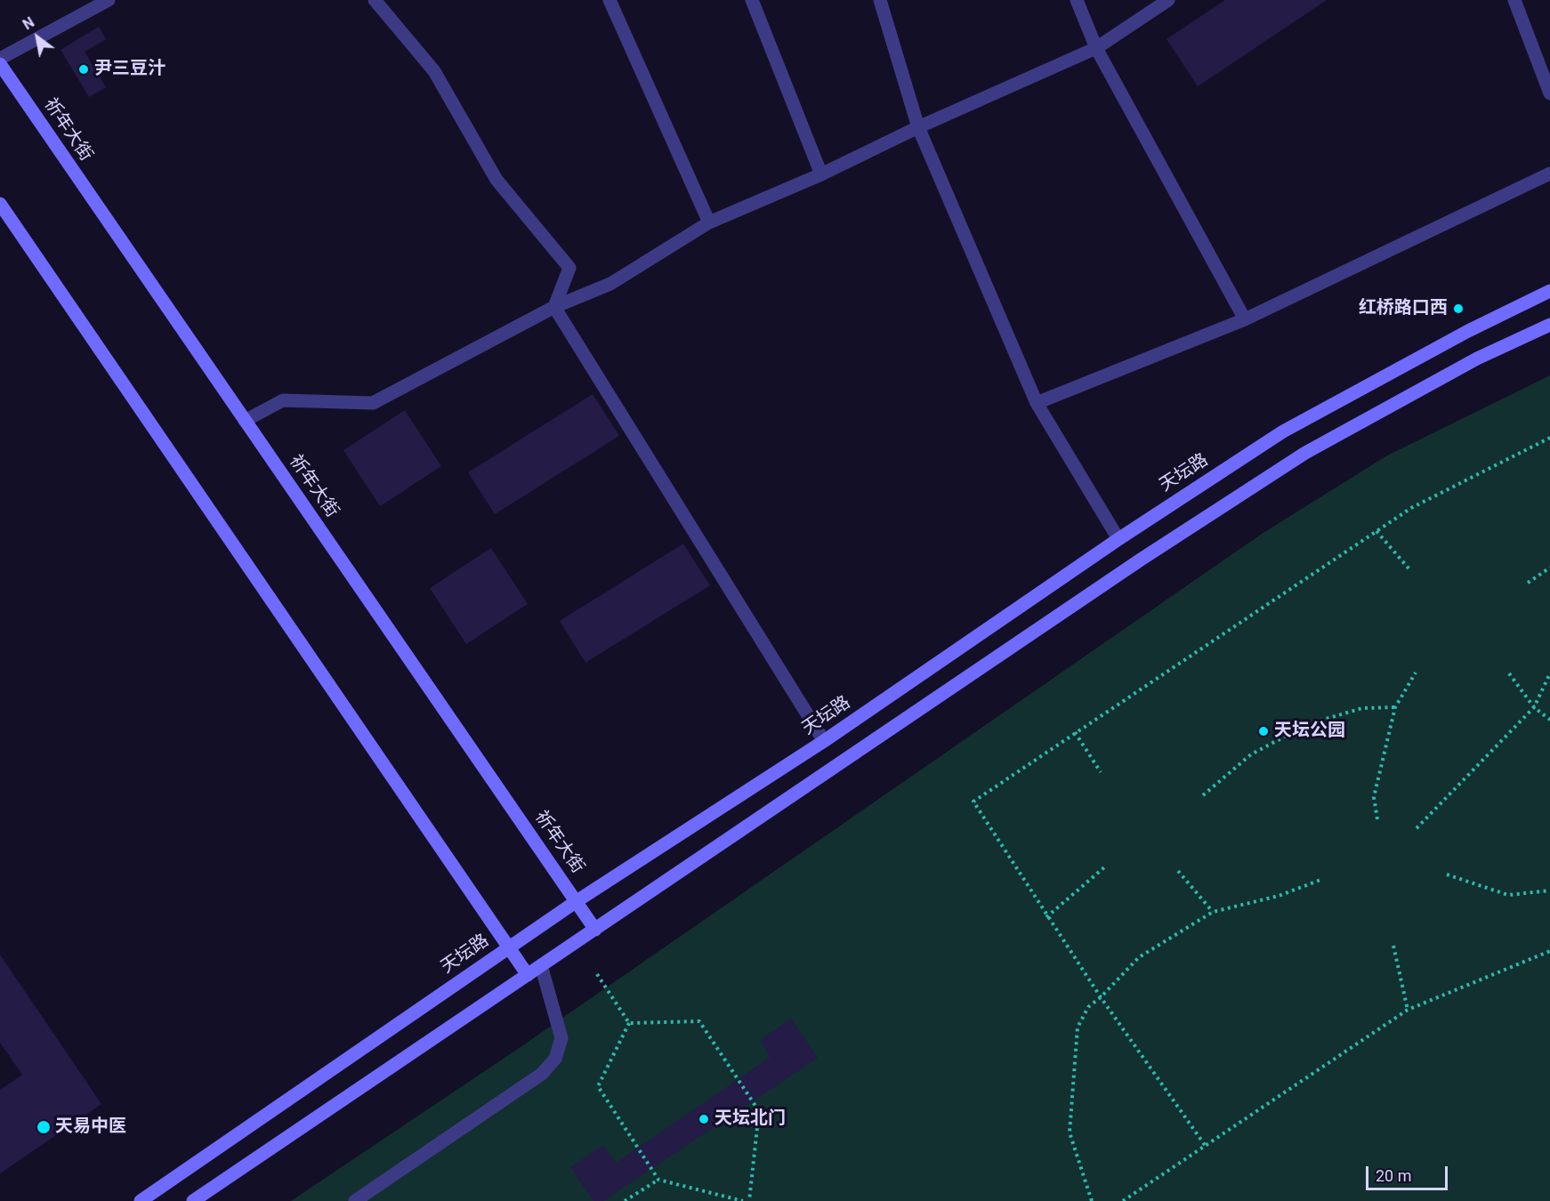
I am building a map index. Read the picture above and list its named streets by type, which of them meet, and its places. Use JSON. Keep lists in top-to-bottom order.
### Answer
{
  "streets": {
    "street": ["祈年大街", "天坛路"]
  },
  "crossings": [
    ["祈年大街", "天坛路"]
  ],
  "places": [
    "尹三豆汁",
    "红桥路口西",
    "天坛公园",
    "天坛北门",
    "天易中医"
  ],
  "scale_bar": "20 m",
  "north": "top left"
}
